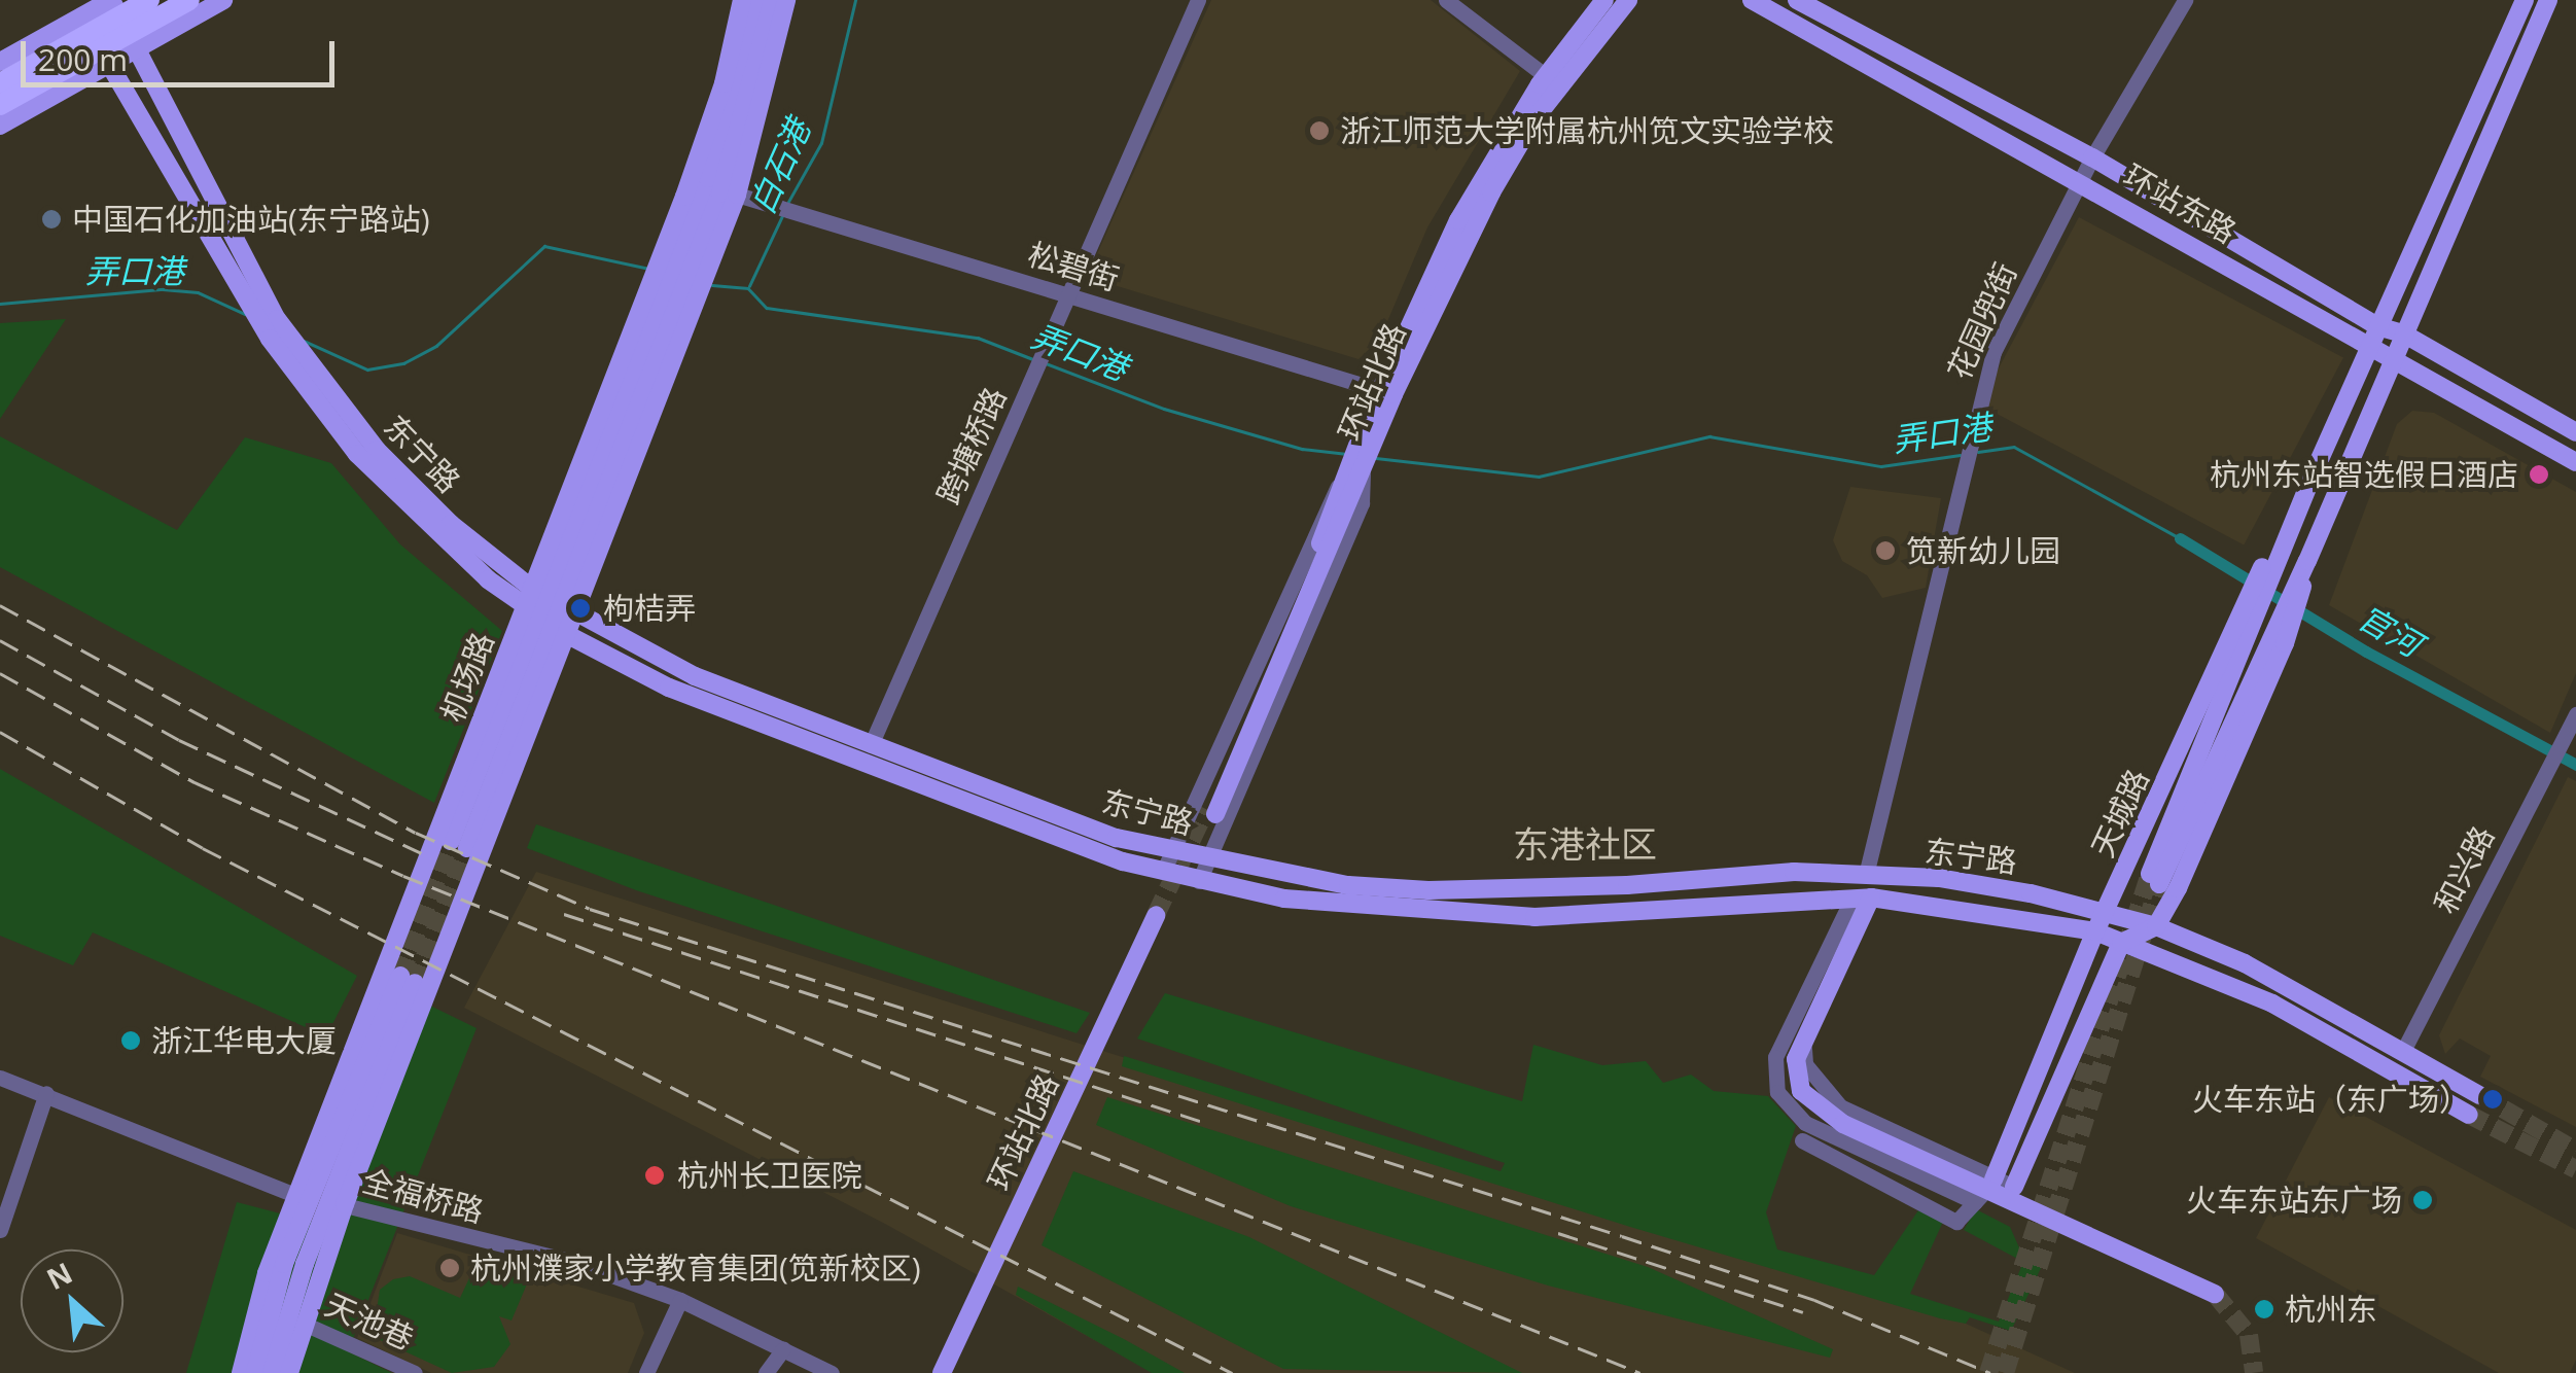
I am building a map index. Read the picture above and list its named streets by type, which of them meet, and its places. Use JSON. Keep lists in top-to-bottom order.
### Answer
{
  "streets": {
    "main road": [
      "环站东路",
      "环站北路",
      "东宁路",
      "机场路",
      "天城路"
    ],
    "street": [
      "松碧街",
      "花园兜街",
      "跨塘桥路",
      "和兴路",
      "全福桥路",
      "天池巷"
    ]
  },
  "crossings": [
    ["环站东路", "花园兜街"],
    ["环站东路", "天城路"],
    ["松碧街", "环站北路"],
    ["松碧街", "跨塘桥路"],
    ["松碧街", "机场路"],
    ["花园兜街", "东宁路"],
    ["跨塘桥路", "东宁路"],
    ["东宁路", "机场路"],
    ["东宁路", "天城路"],
    ["东宁路", "和兴路"],
    ["机场路", "全福桥路"],
    ["机场路", "天池巷"]
  ],
  "districts": ["东港社区"],
  "water": ["白石港", "弄口港", "官河"],
  "places": [
    "浙江师范大学附属杭州笕文实验学校",
    "中国石化加油站(东宁路站)",
    "杭州东站智选假日酒店",
    "笕新幼儿园",
    "枸桔弄",
    "浙江华电大厦",
    "火车东站（东广场）",
    "杭州长卫医院",
    "火车东站东广场",
    "杭州濮家小学教育集团(笕新校区)",
    "杭州东"
  ],
  "scale_bar": "200 m",
  "north": "top left"
}
